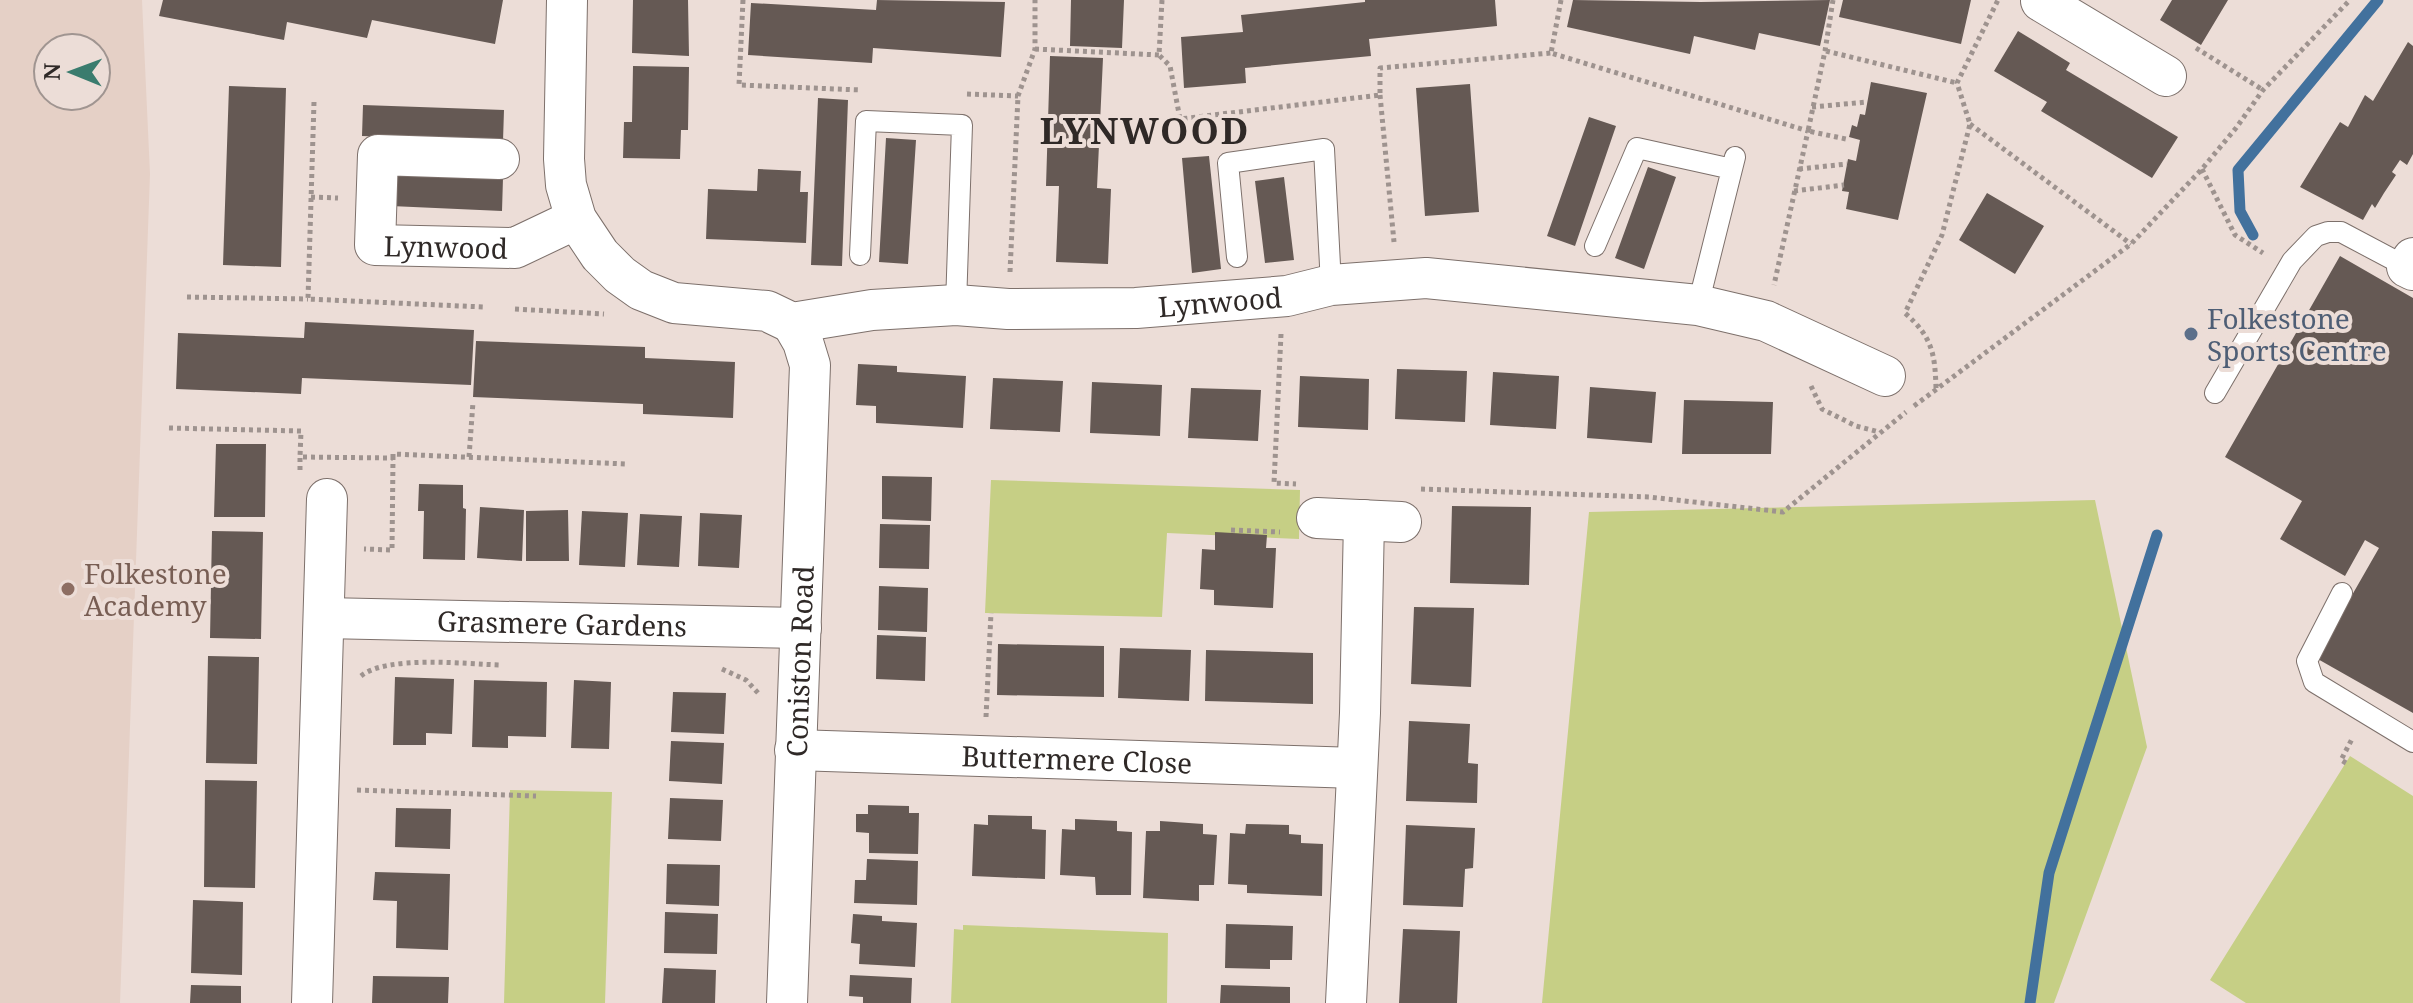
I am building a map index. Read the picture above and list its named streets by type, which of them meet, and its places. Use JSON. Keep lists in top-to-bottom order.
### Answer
{
  "streets": {
    "street": [
      "Lynwood",
      "Grasmere Gardens",
      "Coniston Road",
      "Buttermere Close"
    ]
  },
  "crossings": [
    ["Lynwood", "Coniston Road"],
    ["Grasmere Gardens", "Coniston Road"],
    ["Coniston Road", "Buttermere Close"]
  ],
  "districts": ["LYNWOOD"],
  "places": ["Folkestone Sports Centre", "Folkestone Academy"],
  "north": "left"
}
